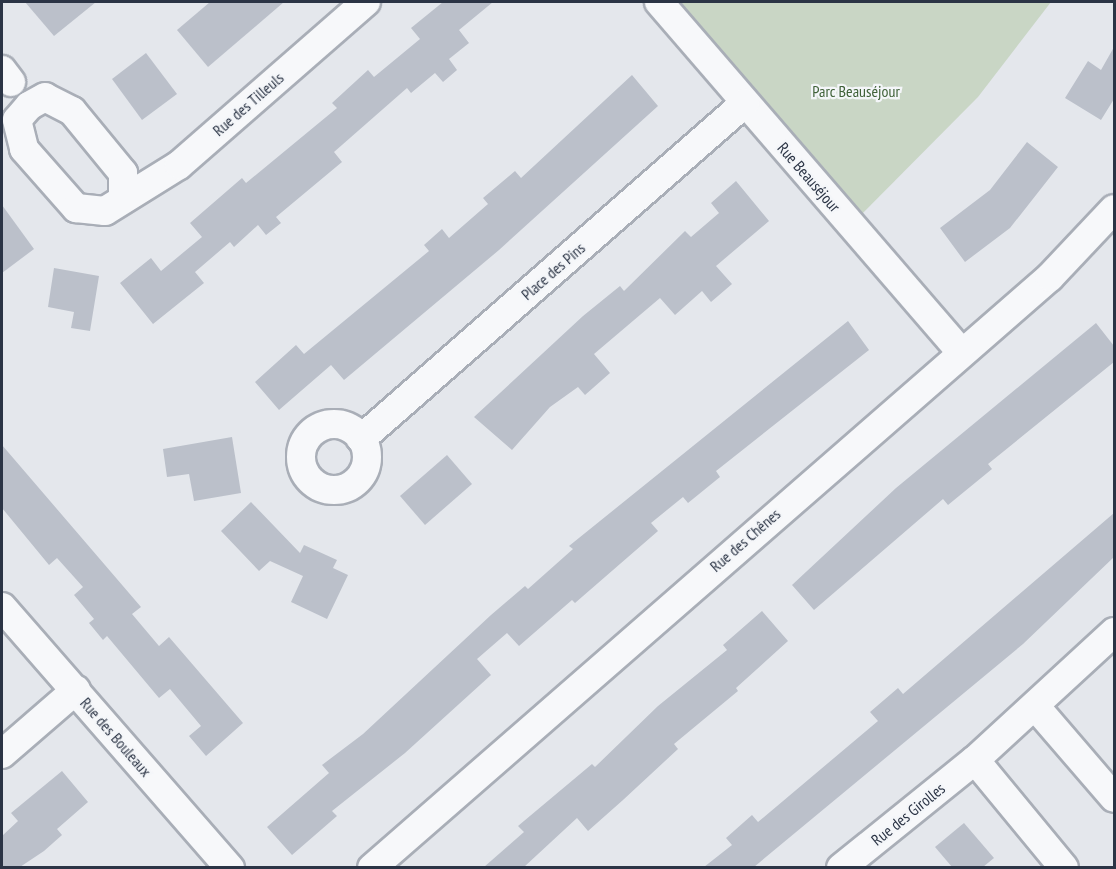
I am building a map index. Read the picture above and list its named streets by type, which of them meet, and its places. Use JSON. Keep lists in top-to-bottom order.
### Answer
{
  "streets": {
    "street": [
      "Rue des Tilleuls",
      "Rue Beauséjour",
      "Place des Pins",
      "Rue des Chênes",
      "Rue des Bouleaux",
      "Rue des Girolles"
    ]
  },
  "crossings": [
    ["Rue Beauséjour", "Place des Pins"],
    ["Rue Beauséjour", "Rue des Chênes"]
  ],
  "parks": ["Parc Beauséjour"]
}
